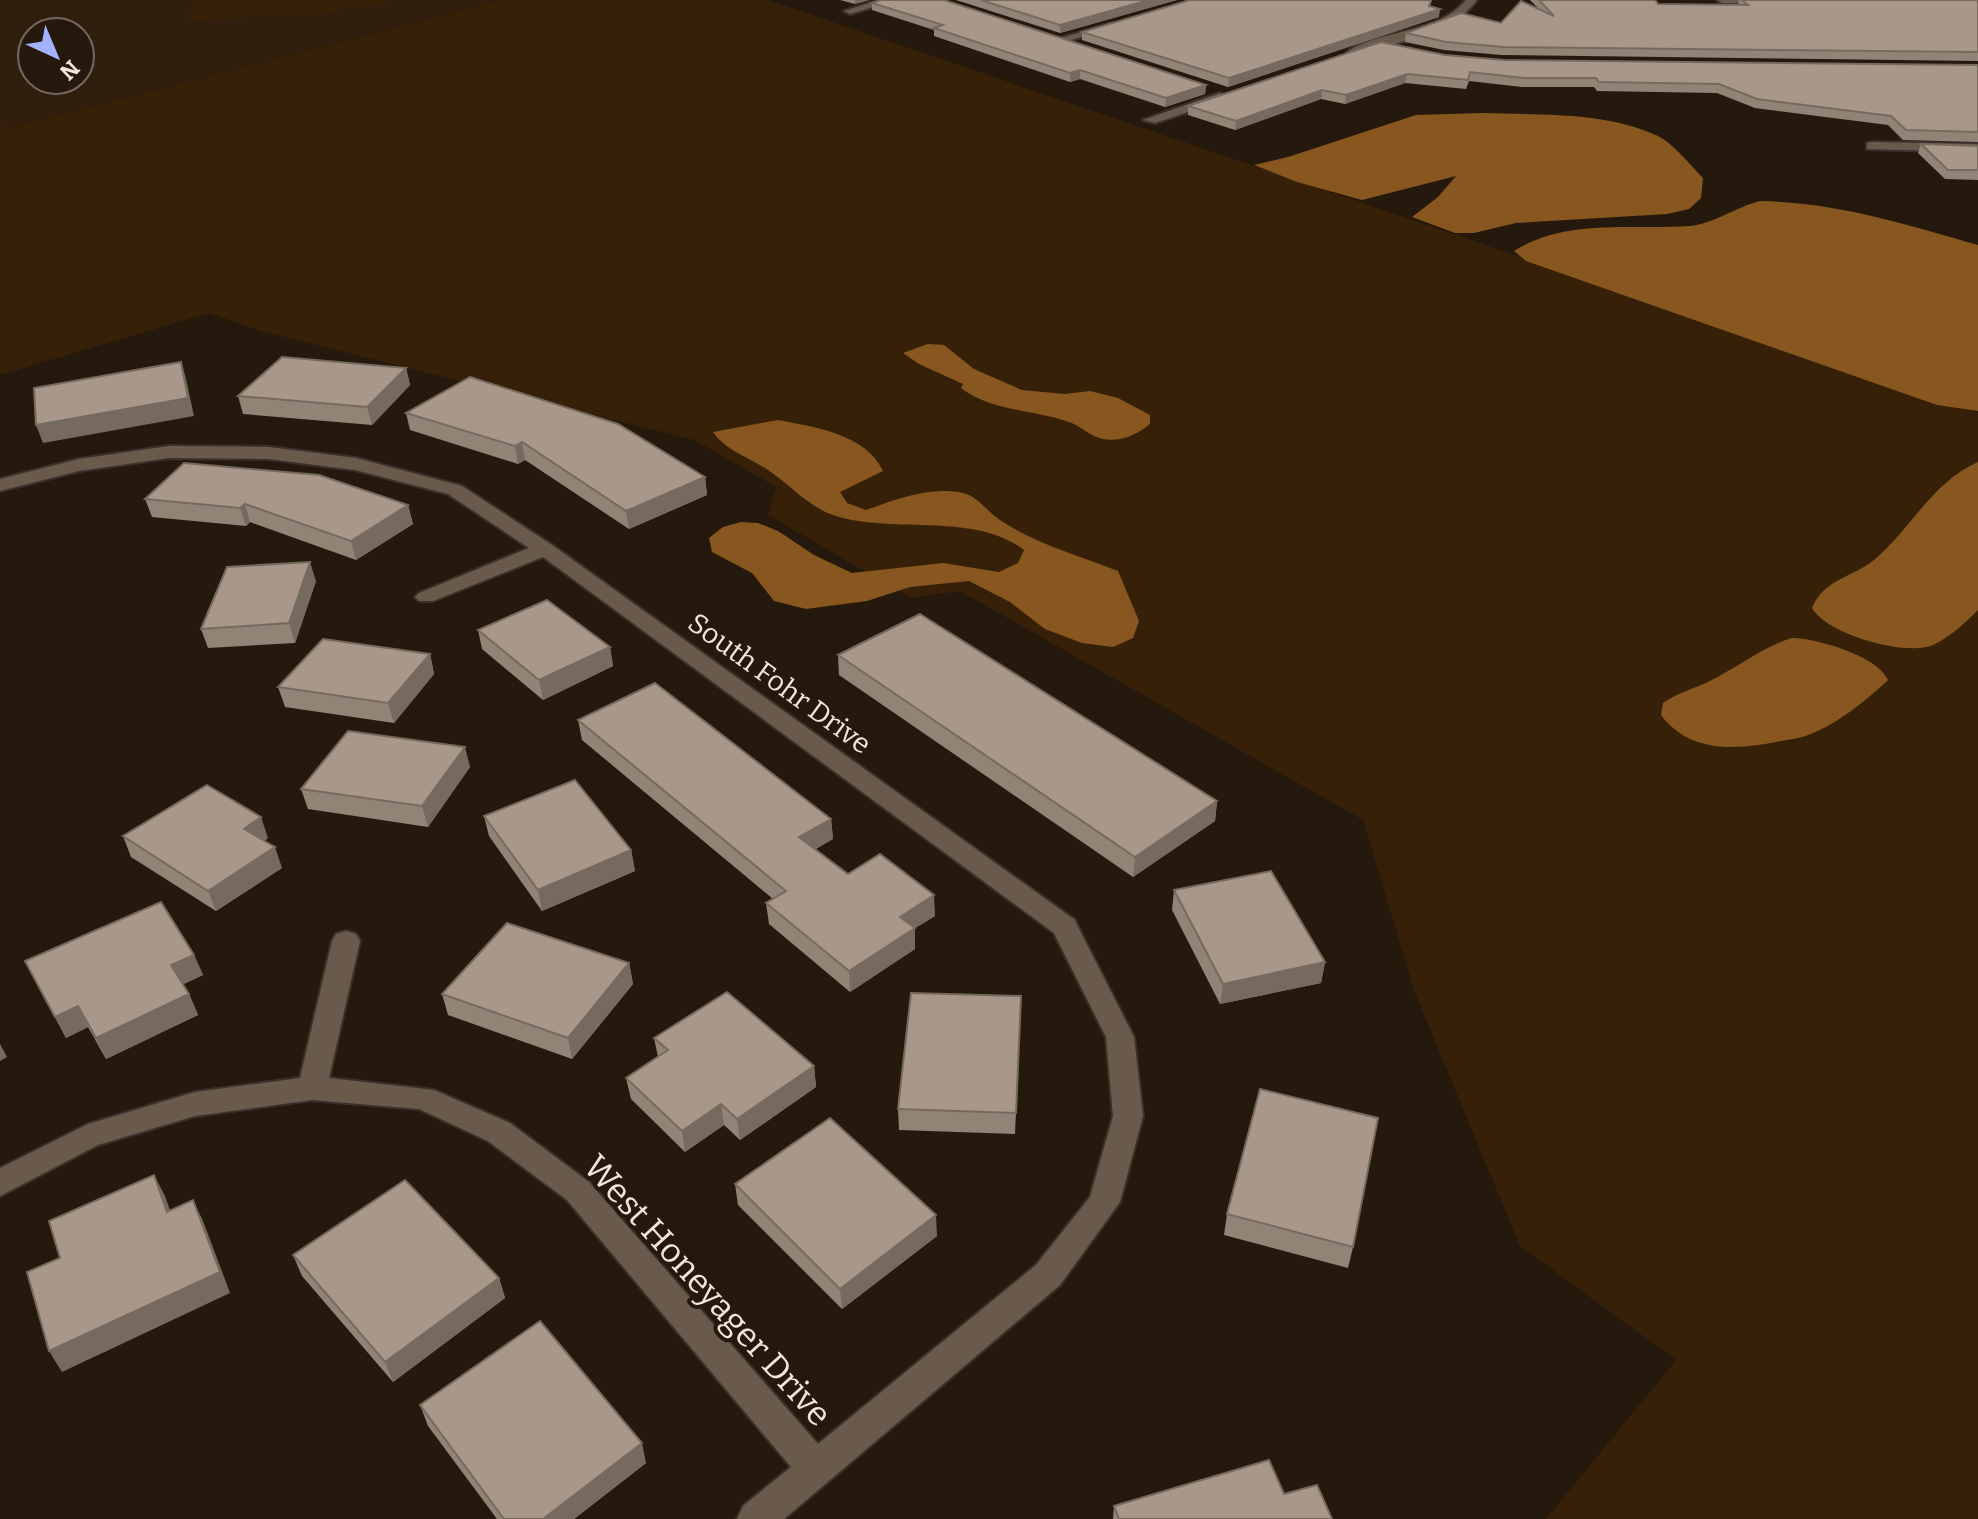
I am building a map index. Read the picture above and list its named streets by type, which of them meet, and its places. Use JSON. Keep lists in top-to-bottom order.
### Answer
{
  "streets": {
    "street": ["South Fohr Drive", "West Honeyager Drive"]
  },
  "crossings": [
    ["South Fohr Drive", "West Honeyager Drive"]
  ],
  "north": "bottom right"
}
